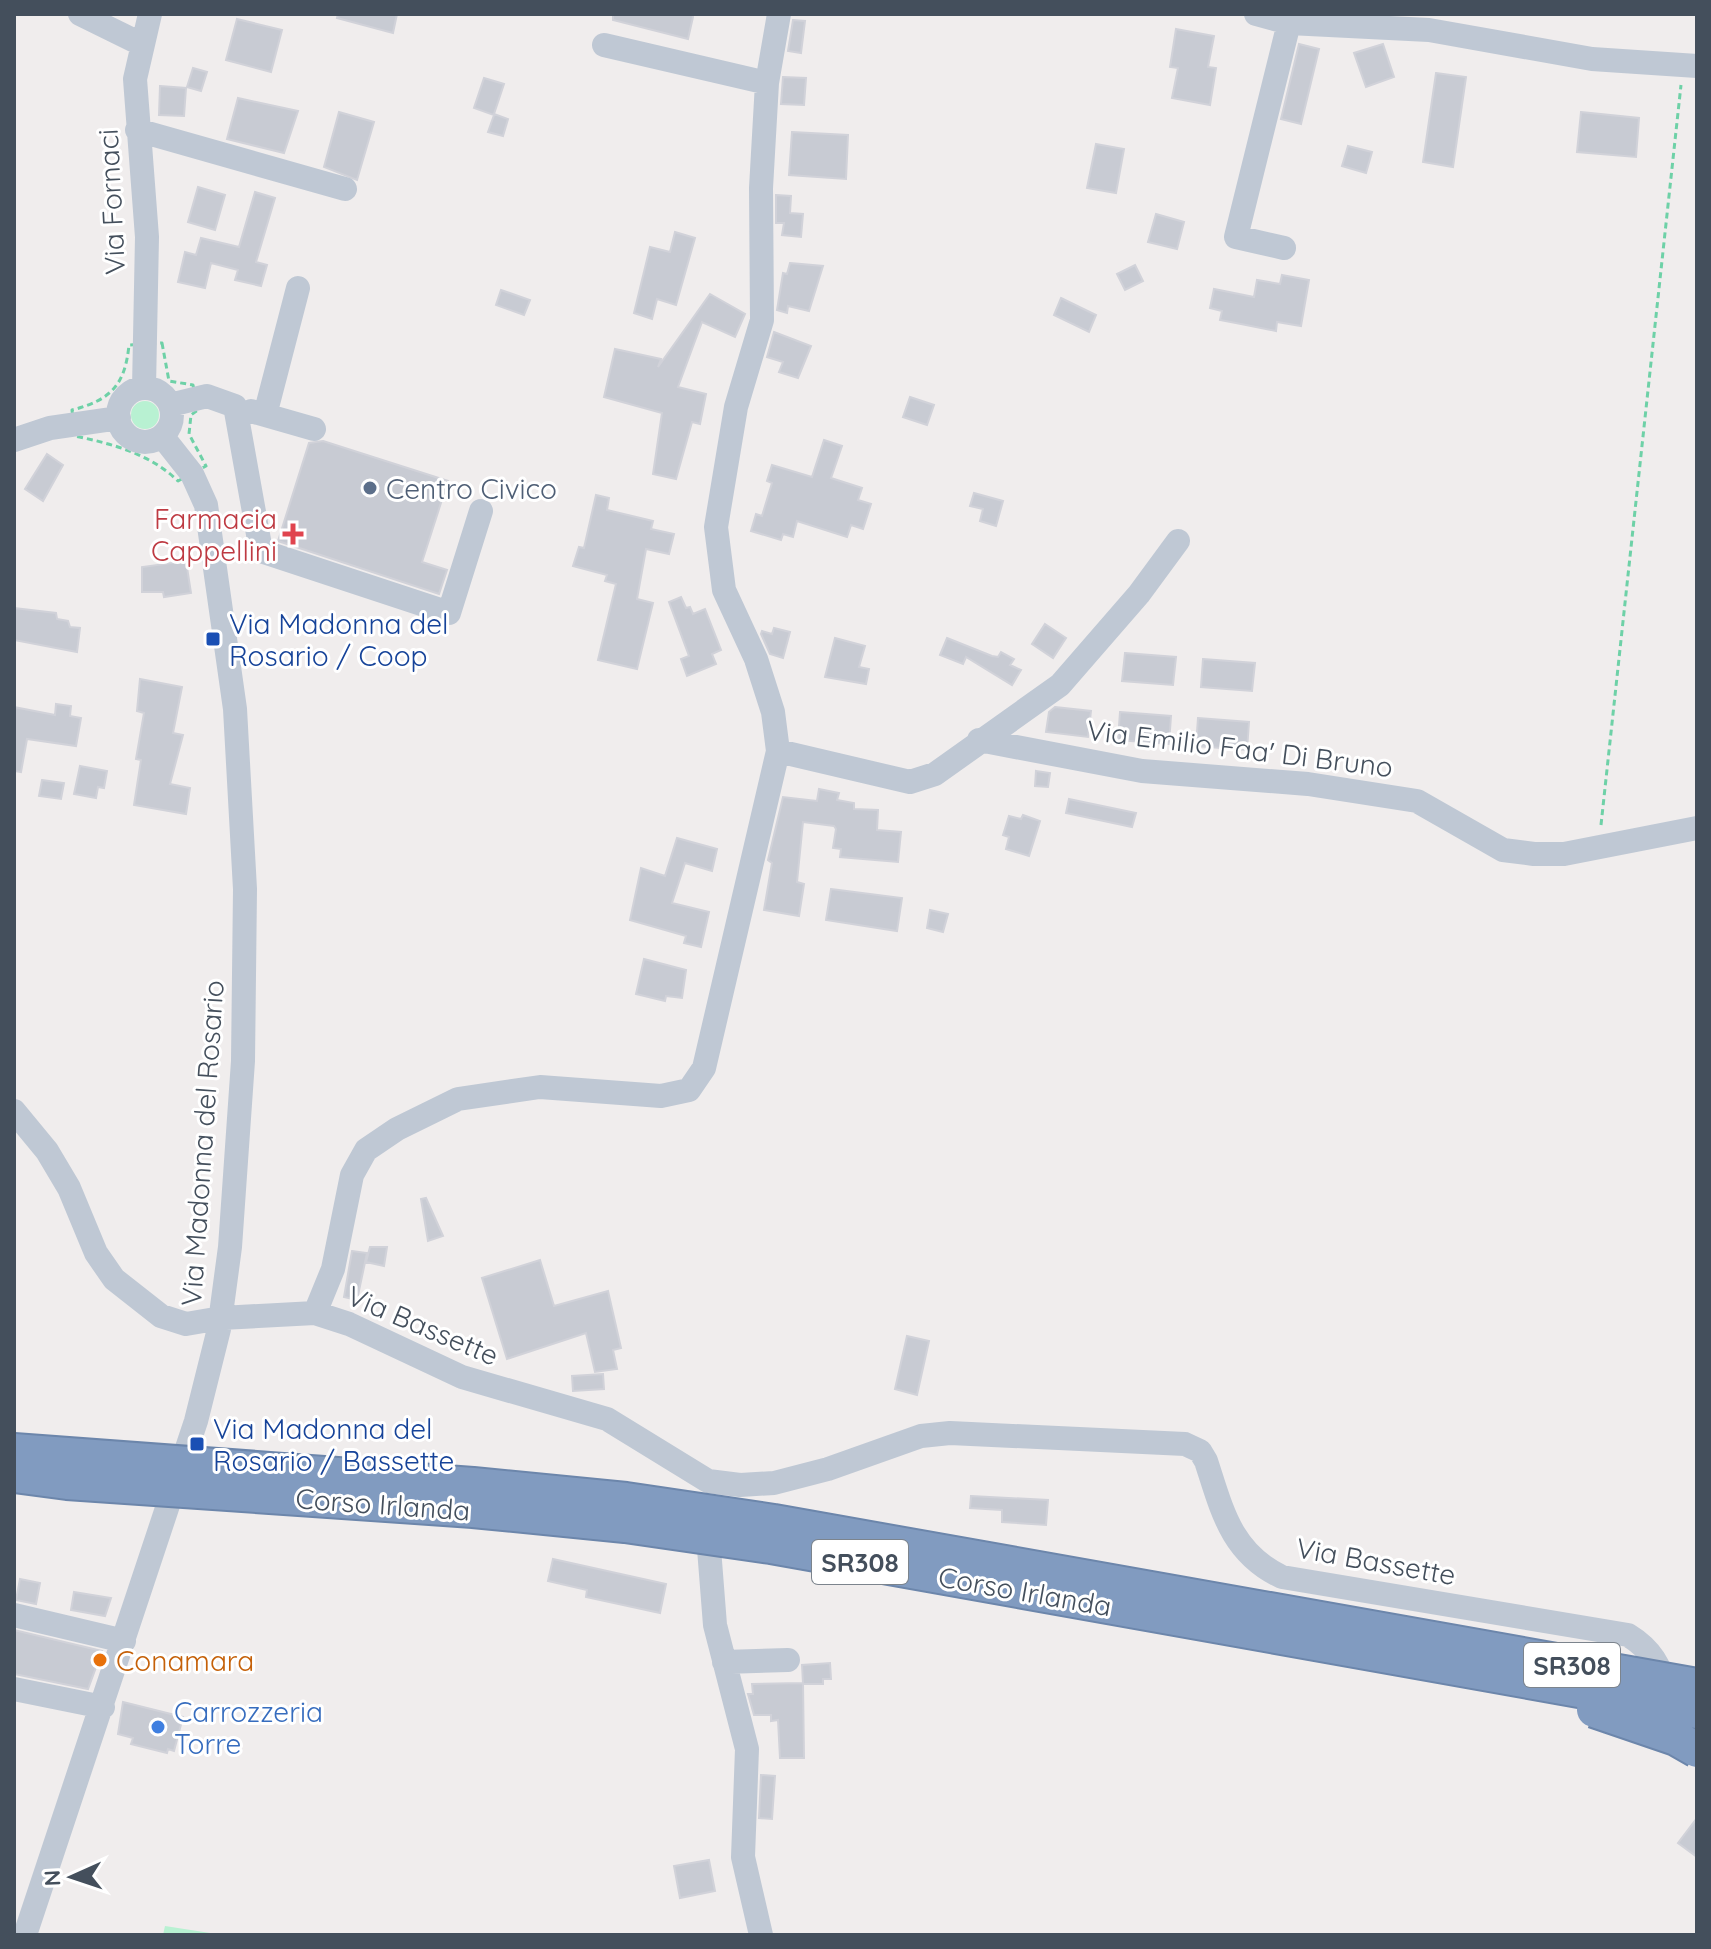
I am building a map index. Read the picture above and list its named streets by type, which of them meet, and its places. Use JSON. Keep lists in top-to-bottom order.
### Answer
{
  "streets": {
    "highway": ["Corso Irlanda", "SR308"],
    "street": [
      "Via Fornaci",
      "Via Emilio Faa' Di Bruno",
      "Via Madonna del Rosario",
      "Via Bassette"
    ]
  },
  "crossings": [
    ["Via Fornaci", "Via Madonna del Rosario"],
    ["Via Madonna del Rosario", "Via Bassette"]
  ],
  "places": {
    "other": ["Centro Civico", "Conamara", "Carrozzeria Torre"],
    "health": ["Farmacia Cappellini"],
    "transit": ["Via Madonna del Rosario / Coop", "Via Madonna del Rosario / Bassette"]
  },
  "north": "left"
}
